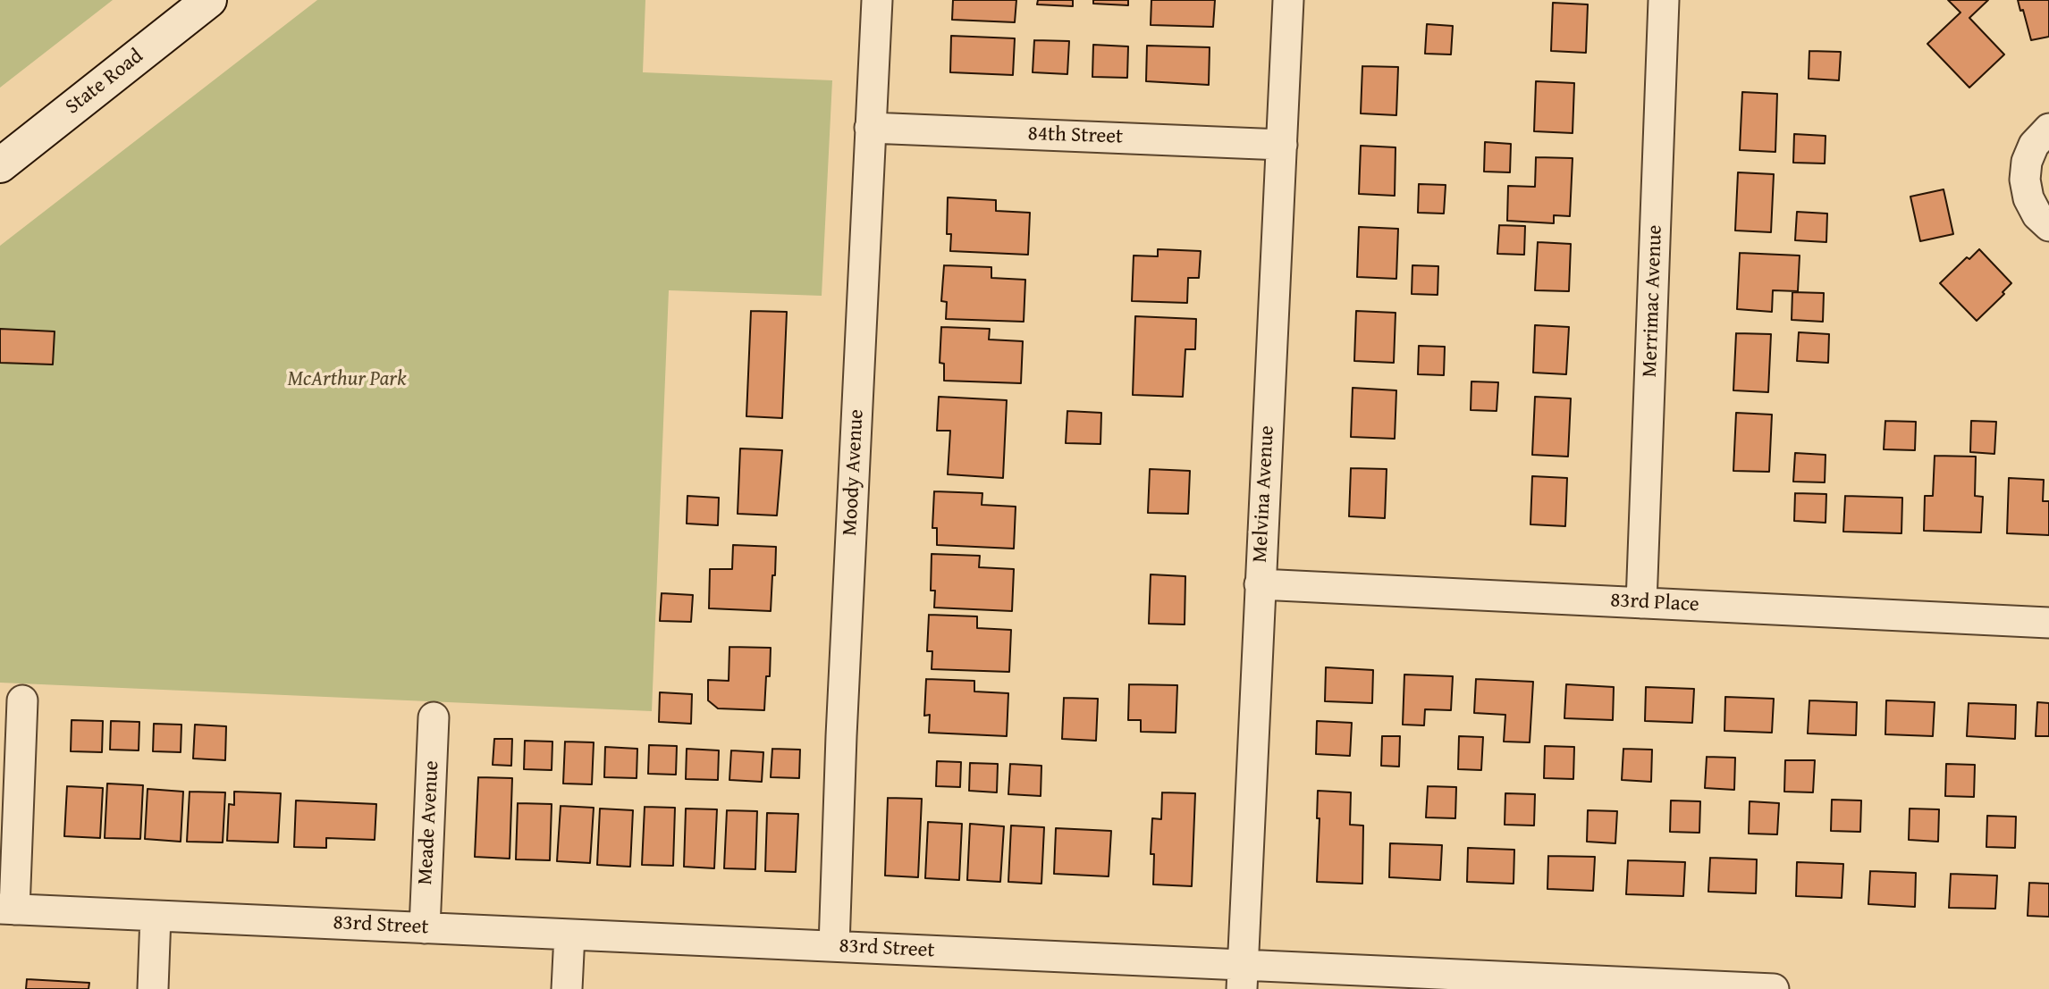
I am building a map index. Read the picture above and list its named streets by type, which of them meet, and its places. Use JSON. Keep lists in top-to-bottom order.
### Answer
{
  "streets": {
    "street": [
      "State Road",
      "84th Street",
      "Merrimac Avenue",
      "Moody Avenue",
      "Melvina Avenue",
      "83rd Place",
      "Meade Avenue",
      "83rd Street"
    ]
  },
  "crossings": [
    ["84th Street", "Moody Avenue"],
    ["84th Street", "Melvina Avenue"],
    ["Merrimac Avenue", "83rd Place"],
    ["Moody Avenue", "83rd Street"],
    ["Melvina Avenue", "83rd Place"],
    ["Melvina Avenue", "83rd Street"],
    ["Meade Avenue", "83rd Street"]
  ],
  "parks": ["McArthur Park"]
}
